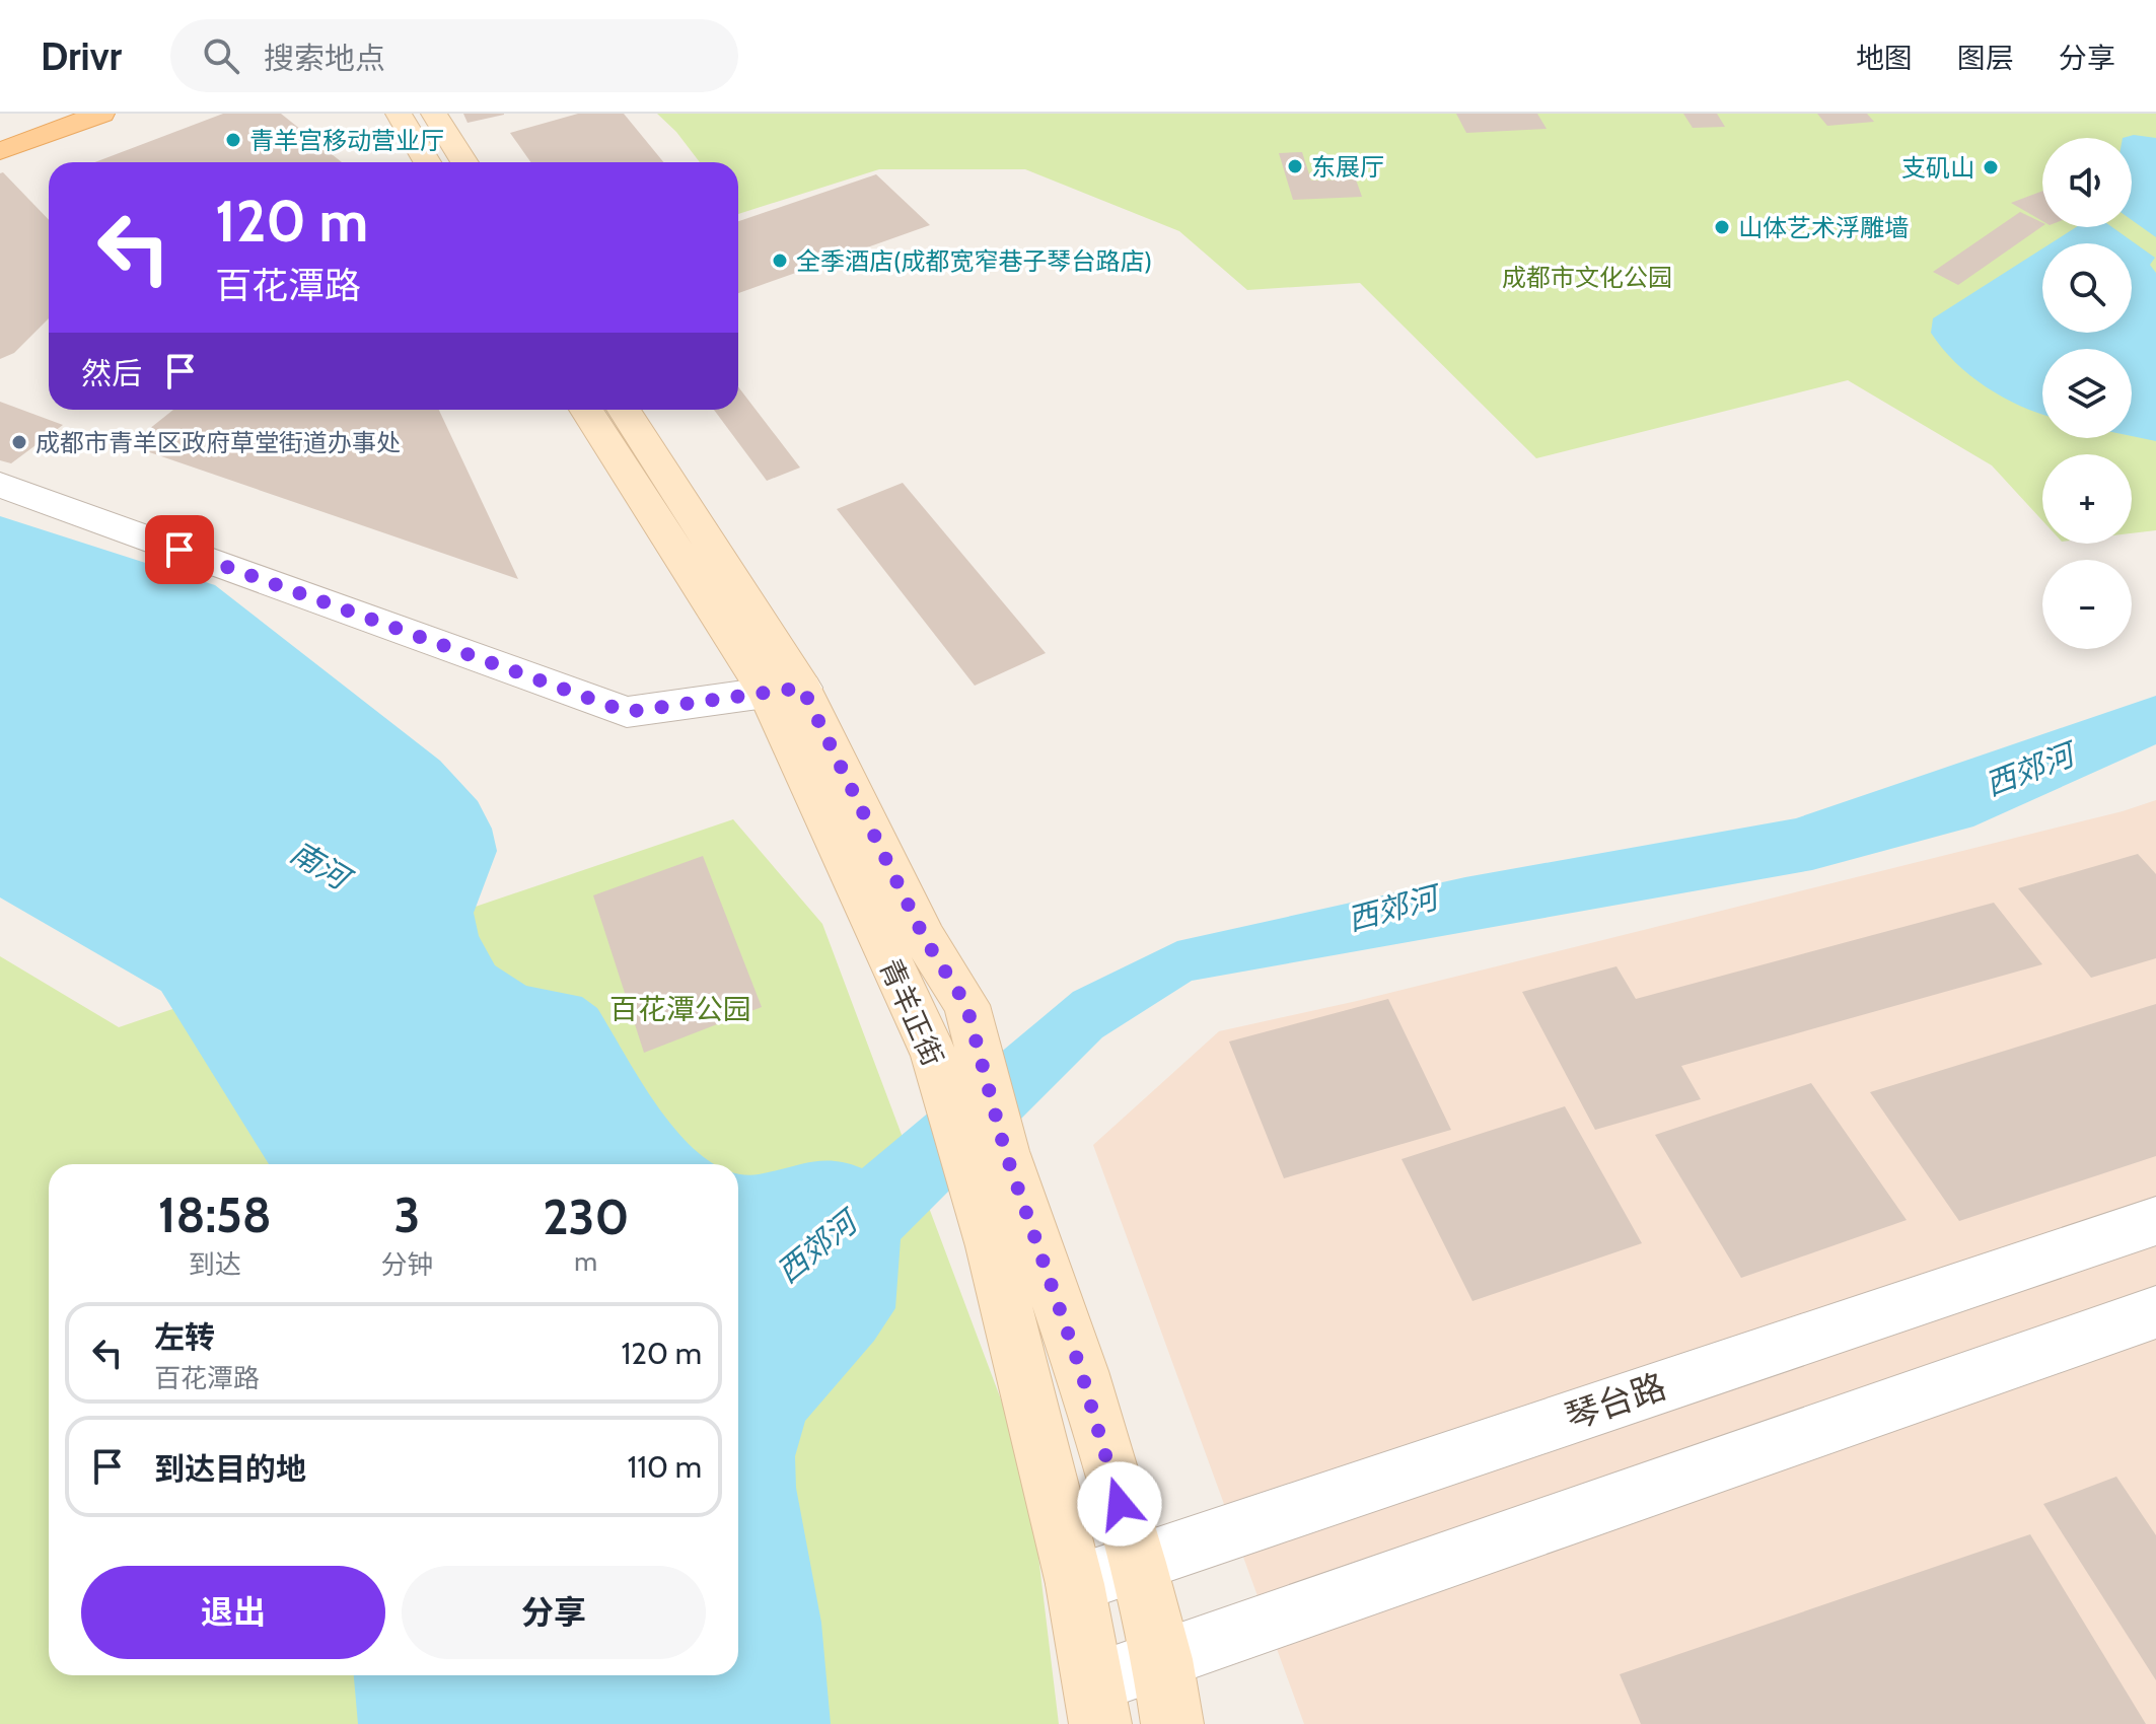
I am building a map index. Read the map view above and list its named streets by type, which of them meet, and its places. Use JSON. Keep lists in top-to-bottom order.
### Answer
{
  "streets": {
    "main road": ["青羊正街"],
    "street": ["琴台路"]
  },
  "crossings": [
    ["青羊正街", "琴台路"]
  ],
  "water": ["西郊河", "南河"],
  "parks": ["成都市文化公园", "百花潭公园"],
  "places": [
    "青羊宫移动营业厅",
    "东展厅",
    "支矶山",
    "山体艺术浮雕墙",
    "全季酒店(成都宽窄巷子琴台路店)",
    "成都市青羊区政府草堂街道办事处"
  ],
  "page": {
    "header": "Drivr",
    "search": "搜索地点",
    "nav": ["地图", "图层", "分享"],
    "map_buttons": ["+", "−"],
    "turn": ["120 m", "百花潭路"],
    "then": "然后",
    "eta": [
      "18:58",
      "到达",
      "3",
      "分钟",
      "230",
      "m"
    ],
    "list": [
      {
        "name": "左转",
        "note": "百花潭路",
        "value": "120 m"
      },
      {
        "name": "到达目的地",
        "value": "110 m"
      }
    ],
    "buttons": ["退出", "分享"]
  }
}
